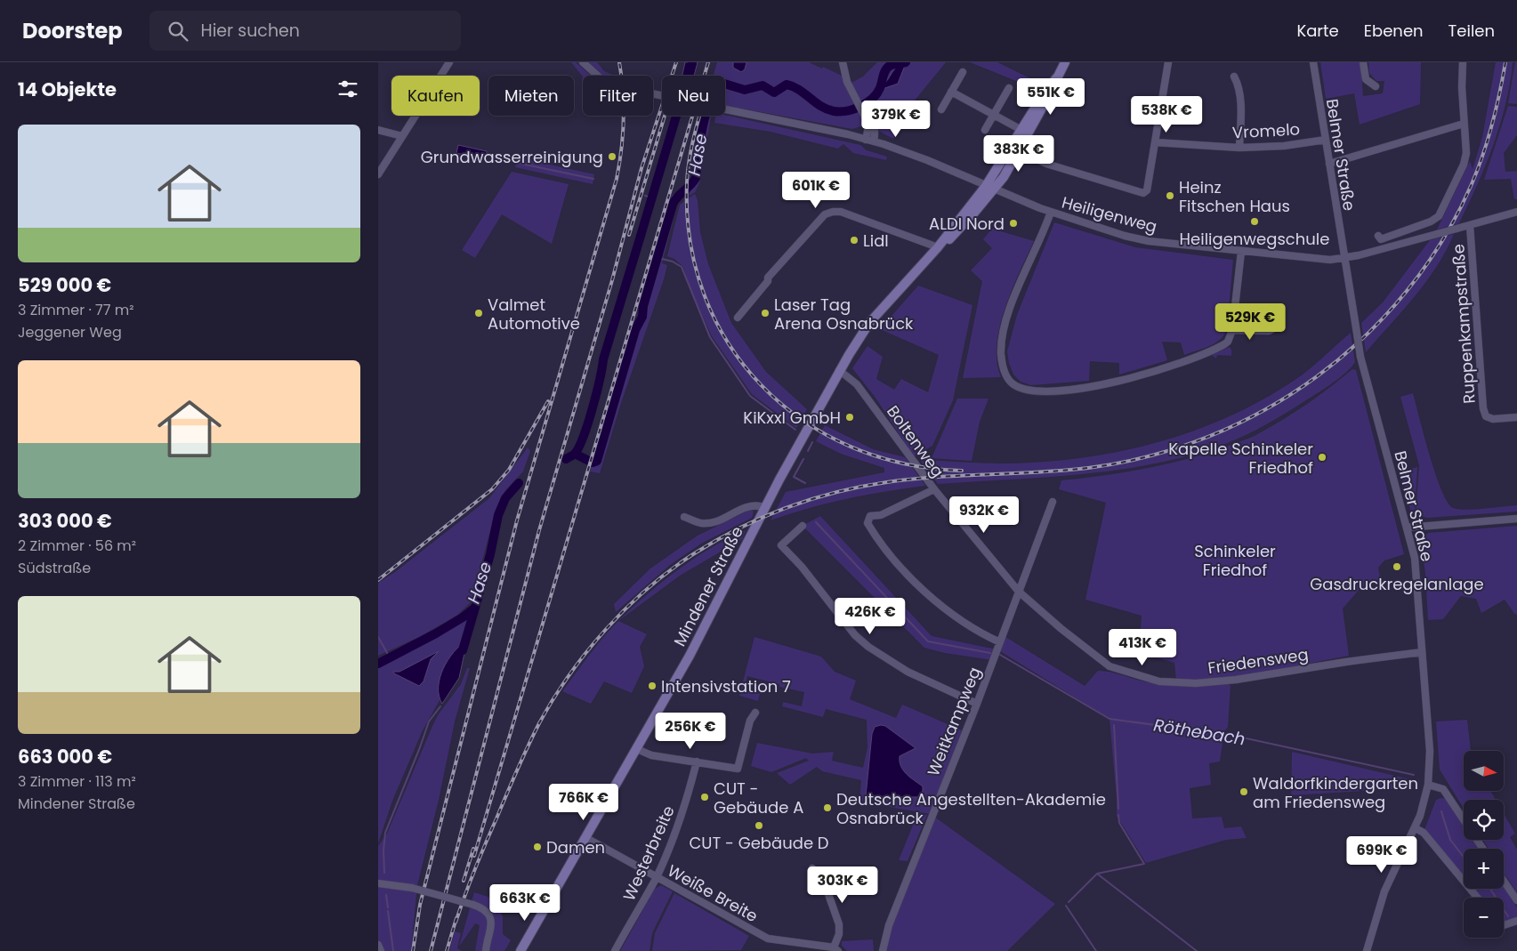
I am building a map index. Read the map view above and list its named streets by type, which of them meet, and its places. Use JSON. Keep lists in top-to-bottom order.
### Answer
{
  "streets": {
    "main road": ["Mindener Straße"],
    "street": [
      "Vromelo",
      "Belmer Straße",
      "Heiligenweg",
      "Ruppenkampstraße",
      "Boltenweg",
      "Friedensweg",
      "Weitkampweg",
      "Westerbreite",
      "Weiße Breite"
    ]
  },
  "crossings": [
    ["Vromelo", "Belmer Straße"],
    ["Belmer Straße", "Heiligenweg"],
    ["Belmer Straße", "Friedensweg"],
    ["Heiligenweg", "Ruppenkampstraße"],
    ["Heiligenweg", "Mindener Straße"],
    ["Boltenweg", "Mindener Straße"],
    ["Boltenweg", "Friedensweg"],
    ["Boltenweg", "Weitkampweg"],
    ["Mindener Straße", "Weiße Breite"],
    ["Friedensweg", "Weitkampweg"],
    ["Westerbreite", "Weiße Breite"]
  ],
  "water": ["Hase", "Röthebach"],
  "parks": ["Schinkeler Friedhof"],
  "places": [
    "Grundwasserreinigung",
    "Heinz Fitschen Haus",
    "Heiligenwegschule",
    "ALDI Nord",
    "Lidl",
    "Valmet Automotive",
    "Laser Tag Arena Osnabrück",
    "KiKxxl GmbH",
    "Kapelle Schinkeler Friedhof",
    "Gasdruckregelanlage",
    "Intensivstation 7",
    "Waldorfkindergarten am Friedensweg",
    "CUT - Gebäude A",
    "Deutsche Angestellten-Akademie Osnabrück",
    "CUT - Gebäude D",
    "Damen"
  ],
  "north": "right",
  "page": {
    "header": "Doorstep",
    "search": "Hier suchen",
    "nav": ["Karte", "Ebenen", "Teilen"],
    "heading": "14 Objekte",
    "chip": [
      "Kaufen",
      "Mieten",
      "Filter",
      "Neu"
    ],
    "price": [
      "551K €",
      "538K €",
      "379K €",
      "383K €",
      "601K €",
      "529K €",
      "932K €",
      "426K €",
      "413K €",
      "256K €",
      "766K €",
      "699K €",
      "303K €",
      "663K €"
    ],
    "list": [
      {
        "name": "529 000 €",
        "note": "3 Zimmer · 77 m² · Jeggener Weg"
      },
      {
        "name": "303 000 €",
        "note": "2 Zimmer · 56 m² · Südstraße"
      },
      {
        "name": "663 000 €",
        "note": "3 Zimmer · 113 m² · Mindener Straße"
      }
    ],
    "map_buttons": ["+", "−"]
  }
}
